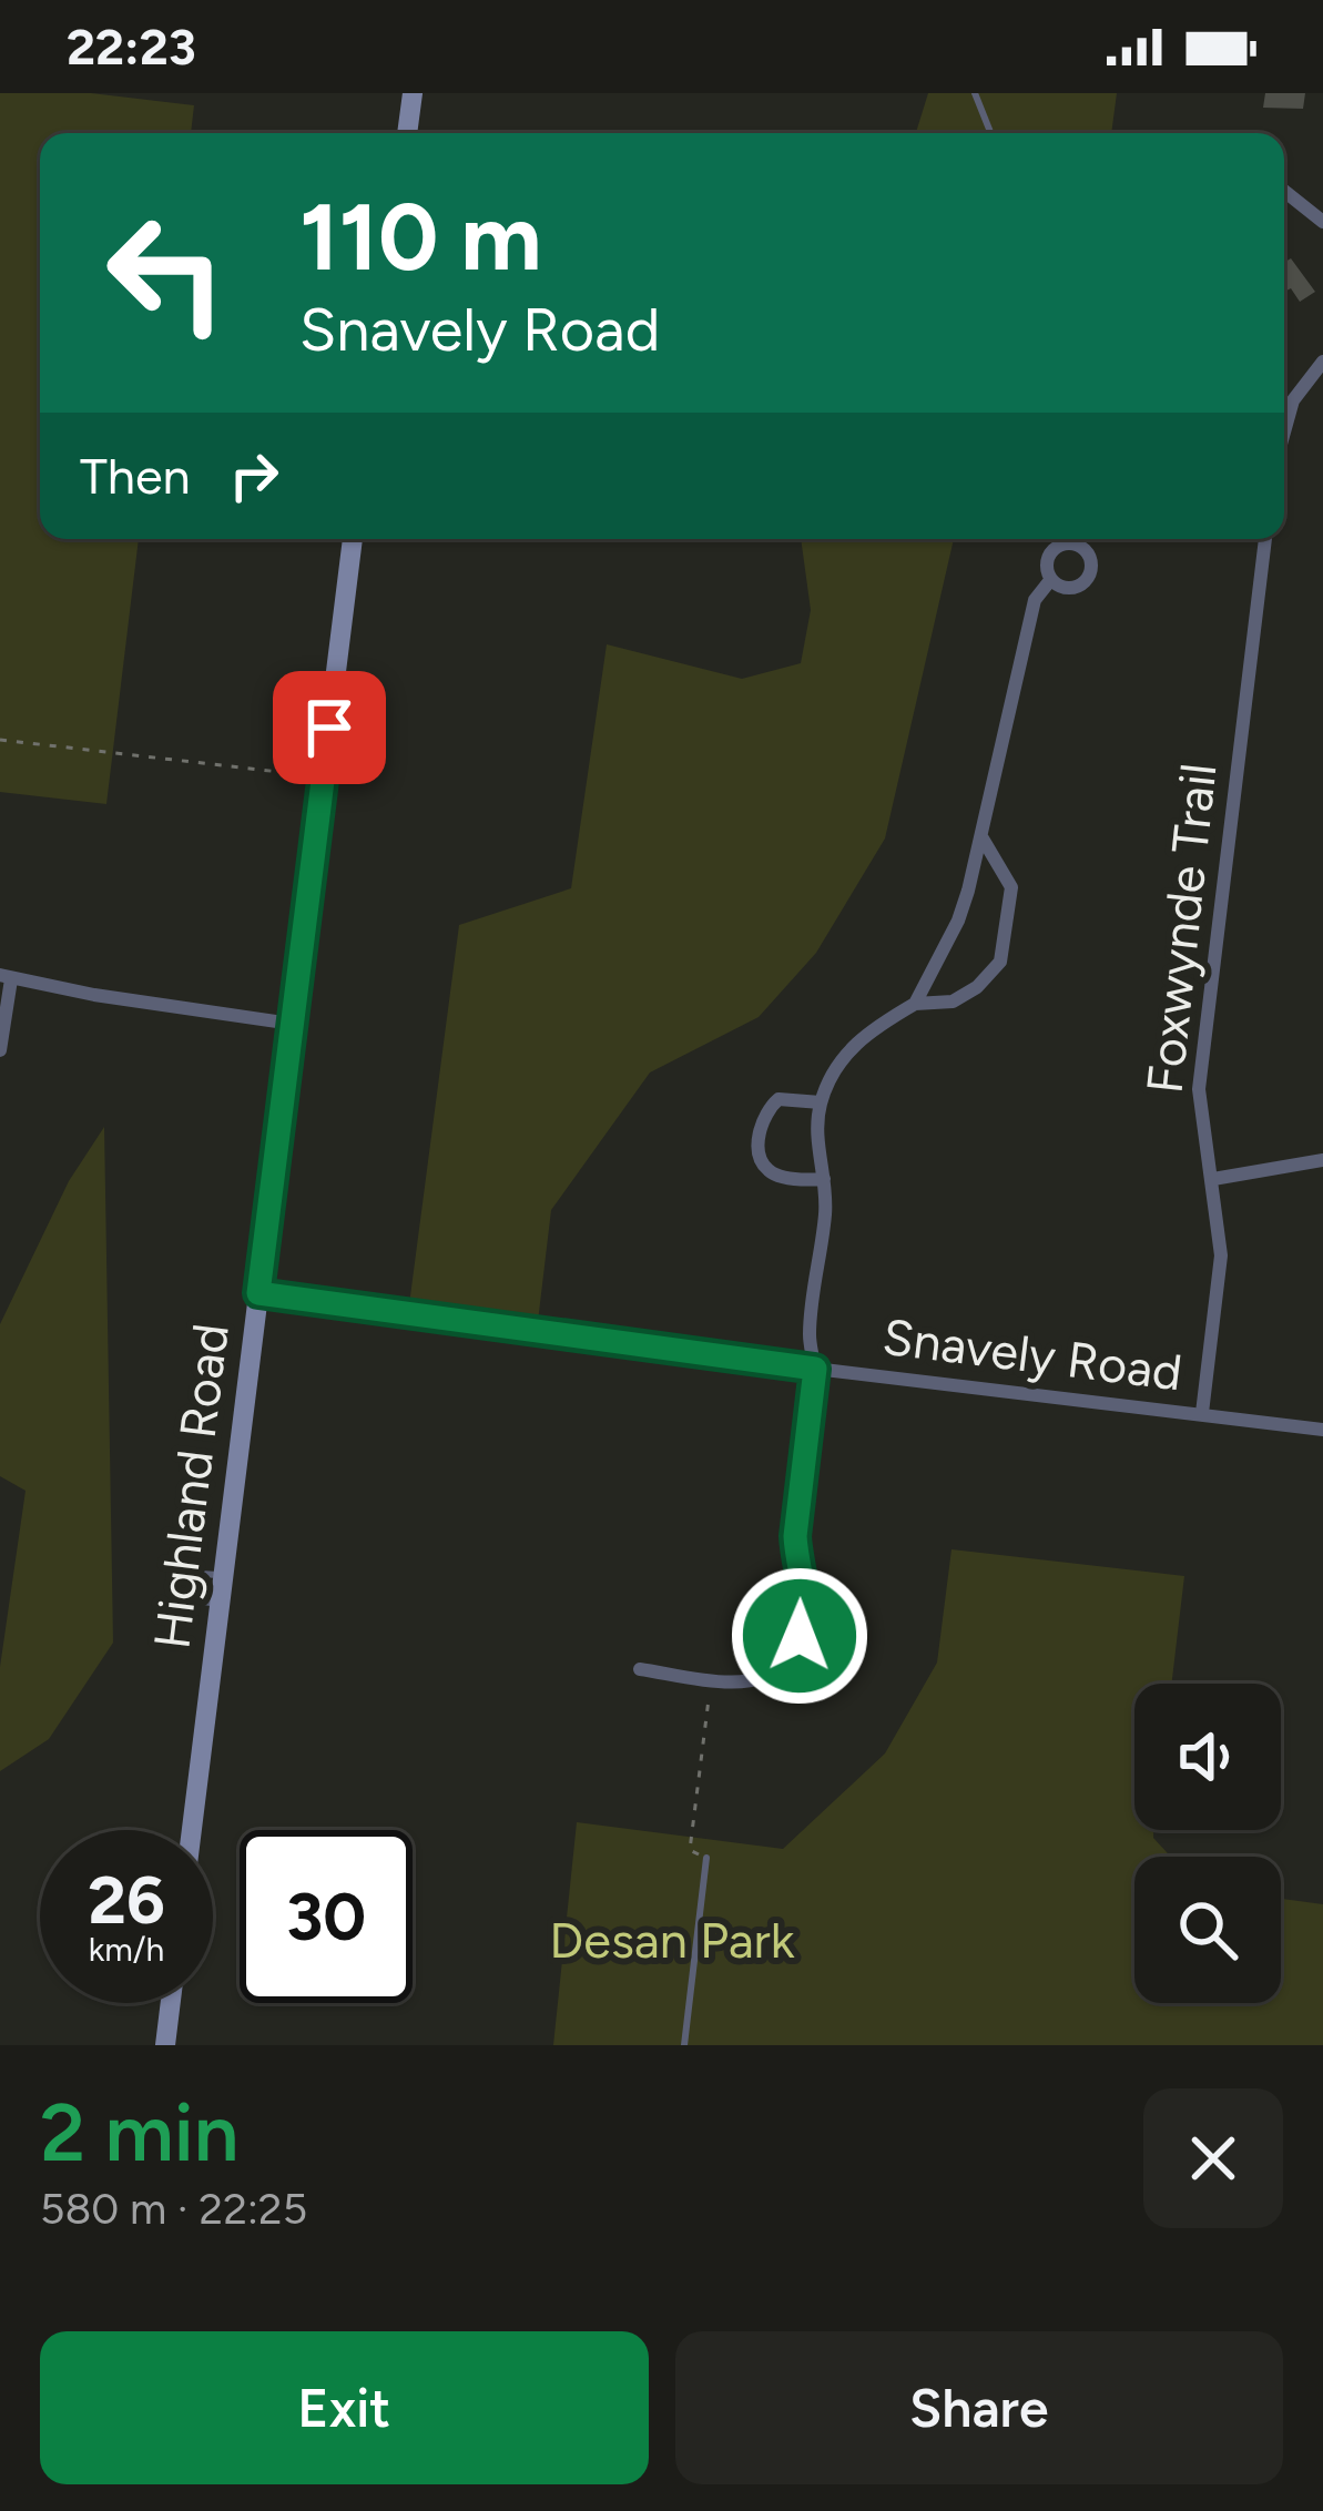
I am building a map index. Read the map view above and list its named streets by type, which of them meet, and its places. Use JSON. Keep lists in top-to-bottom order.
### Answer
{
  "streets": {
    "street": ["Foxwynde Trail", "Snavely Road", "Highland Road"]
  },
  "crossings": [
    ["Foxwynde Trail", "Snavely Road"],
    ["Snavely Road", "Highland Road"]
  ],
  "parks": ["Desan Park"],
  "page": {
    "status": "22:23",
    "turn": ["110 m", "Snavely Road"],
    "then": "Then",
    "speed": "26 km/h",
    "limit": "30",
    "heading": ["2 min", "580 m · 22:25"],
    "buttons": ["Exit", "Share"]
  }
}
